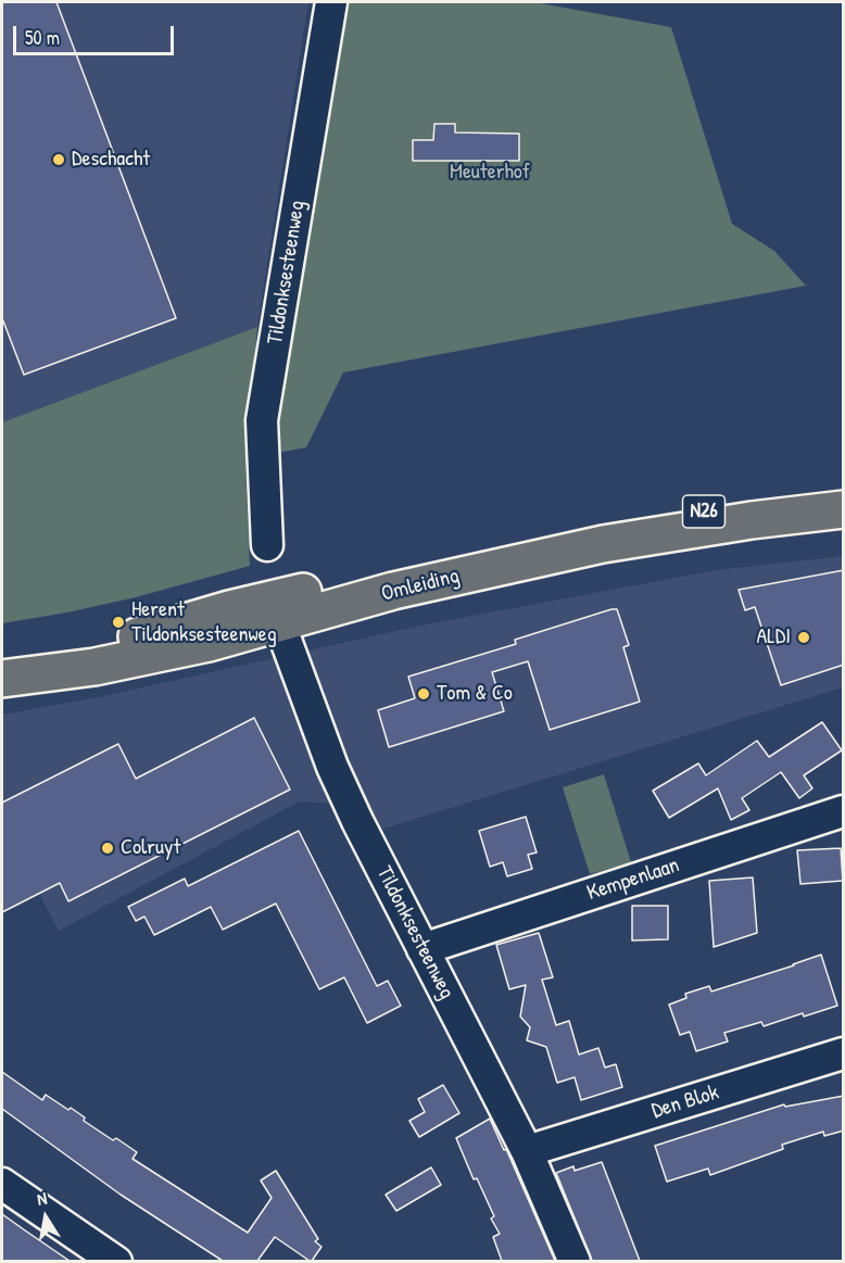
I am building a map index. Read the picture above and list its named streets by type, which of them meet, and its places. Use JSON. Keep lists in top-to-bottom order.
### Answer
{
  "streets": {
    "main road": ["N26", "Omleiding"],
    "street": ["Tildonksesteenweg", "Kempenlaan", "Den Blok"]
  },
  "crossings": [
    ["Tildonksesteenweg", "Omleiding"],
    ["Tildonksesteenweg", "Kempenlaan"],
    ["Tildonksesteenweg", "Den Blok"]
  ],
  "parks": ["Meuterhof"],
  "places": [
    "Deschacht",
    "Herent Tildonksesteenweg",
    "ALDI",
    "Tom & Co",
    "Colruyt"
  ],
  "scale_bar": "50 m",
  "north": "top"
}
